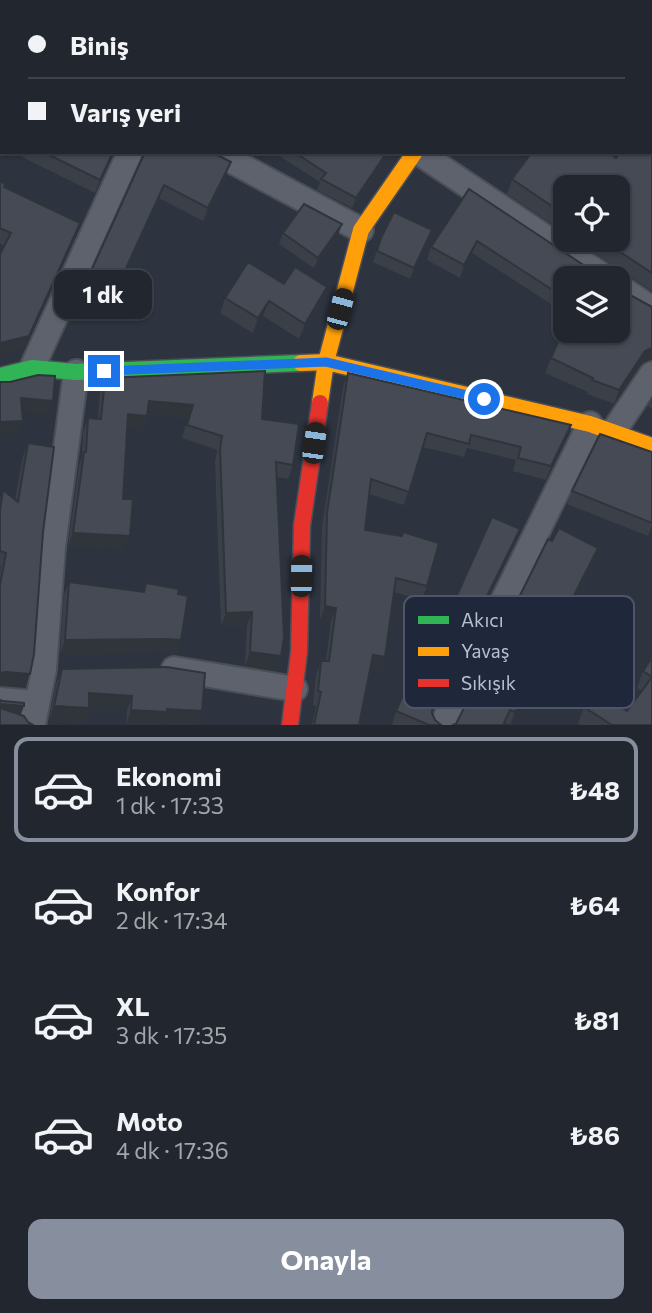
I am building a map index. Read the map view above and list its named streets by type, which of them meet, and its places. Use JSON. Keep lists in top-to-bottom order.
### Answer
{
  "legend": ["Akıcı", "Yavaş", "Sıkışık"],
  "page": {
    "banner": ["Biniş", "Varış yeri"],
    "bubble": "1 dk",
    "list": [
      {
        "name": "Ekonomi",
        "note": "1 dk · 17:33",
        "value": "₺48"
      },
      {
        "name": "Konfor",
        "note": "2 dk · 17:34",
        "value": "₺64"
      },
      {
        "name": "XL",
        "note": "3 dk · 17:35",
        "value": "₺81"
      },
      {
        "name": "Moto",
        "note": "4 dk · 17:36",
        "value": "₺86"
      }
    ],
    "buttons": "Onayla"
  }
}
